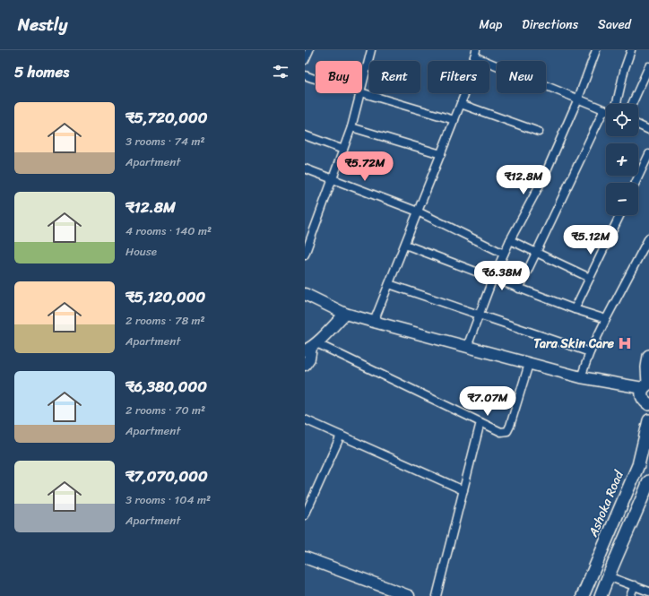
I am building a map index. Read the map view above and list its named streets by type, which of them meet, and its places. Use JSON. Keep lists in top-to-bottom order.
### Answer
{
  "streets": {
    "main road": ["Ashoka Road"]
  },
  "places": {
    "hospital": ["Tara Skin Care"]
  },
  "page": {
    "header": "Nestly",
    "nav": ["Map", "Directions", "Saved"],
    "heading": "5 homes",
    "chip": [
      "Buy",
      "Rent",
      "Filters",
      "New"
    ],
    "list": [
      {
        "name": "₹5,720,000",
        "note": "3 rooms · 74 m² · Apartment"
      },
      {
        "name": "₹12.8M",
        "note": "4 rooms · 140 m² · House"
      },
      {
        "name": "₹5,120,000",
        "note": "2 rooms · 78 m² · Apartment"
      },
      {
        "name": "₹6,380,000",
        "note": "2 rooms · 70 m² · Apartment"
      },
      {
        "name": "₹7,070,000",
        "note": "3 rooms · 104 m² · Apartment"
      }
    ],
    "map_buttons": ["+", "−"],
    "price": [
      "₹5.72M",
      "₹12.8M",
      "₹5.12M",
      "₹6.38M",
      "₹7.07M"
    ]
  }
}
